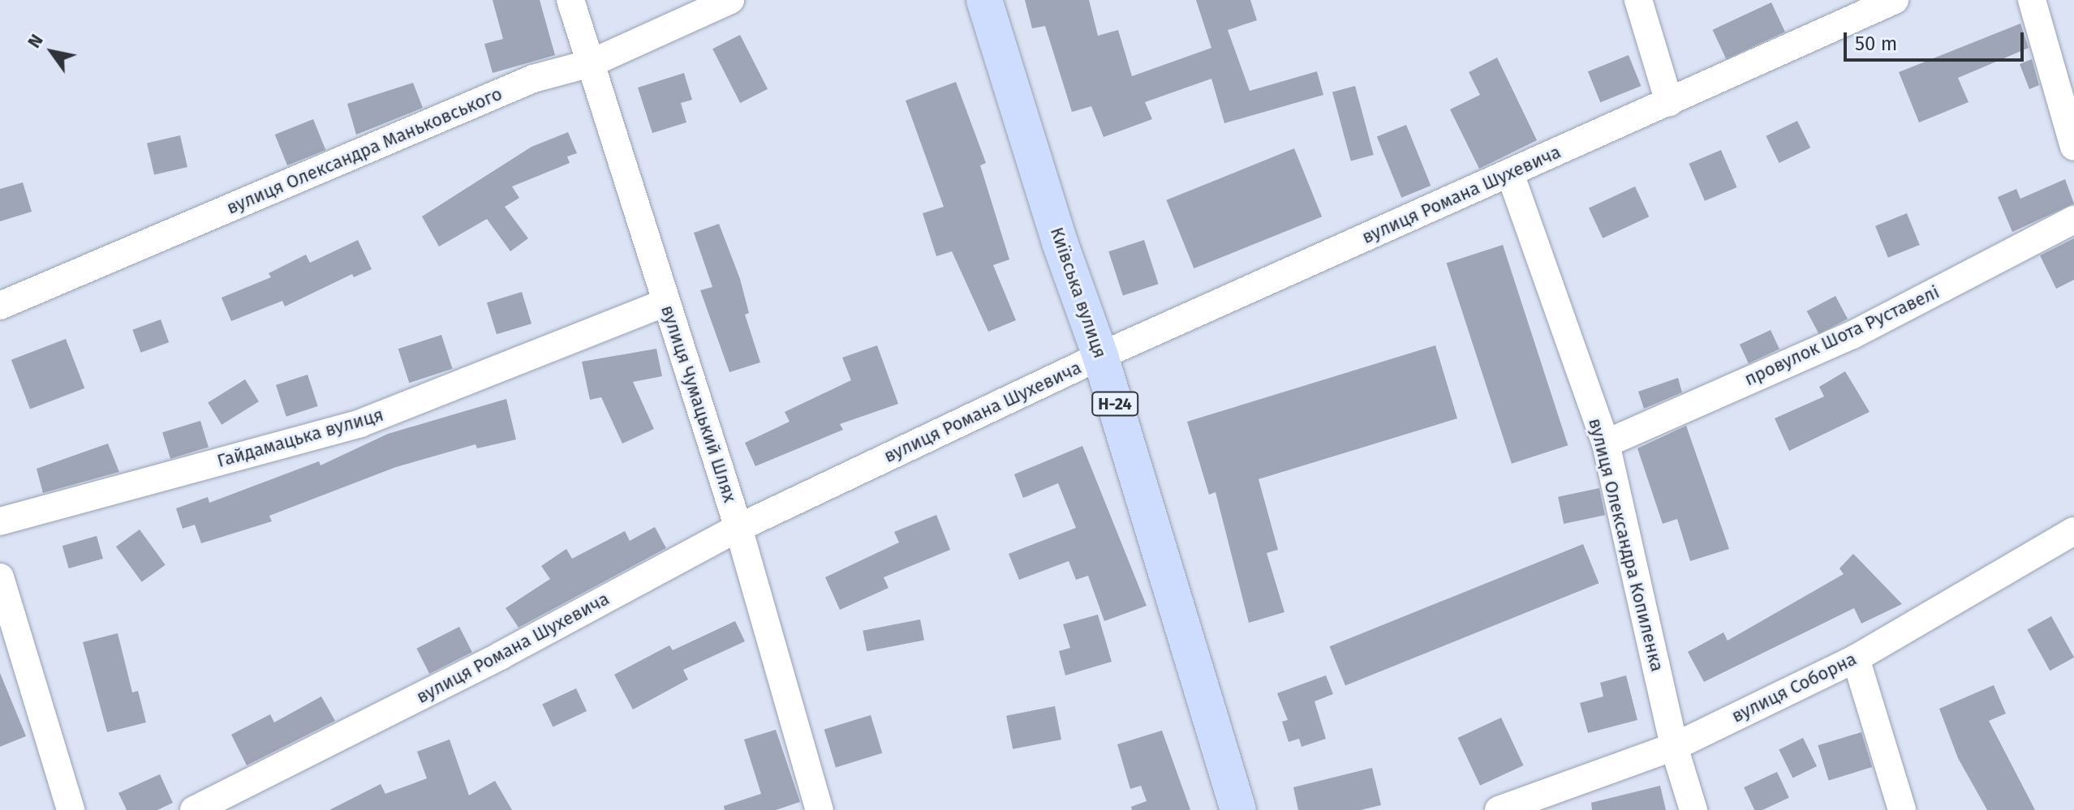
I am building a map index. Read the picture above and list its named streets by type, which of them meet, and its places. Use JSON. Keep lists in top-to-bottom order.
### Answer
{
  "streets": {
    "main road": ["Київська вулиця", "Н-24"],
    "street": [
      "вулиця Олександра Маньковського",
      "вулиця Романа Шухевича",
      "провулок Шота Руставелі",
      "вулиця Чумацький Шлях",
      "Гайдамацька вулиця",
      "вулиця Олександра Копиленка",
      "вулиця Соборна"
    ]
  },
  "crossings": [
    ["вулиця Олександра Маньковського", "вулиця Чумацький Шлях"],
    ["вулиця Романа Шухевича", "Київська вулиця"],
    ["вулиця Романа Шухевича", "вулиця Чумацький Шлях"],
    ["вулиця Романа Шухевича", "вулиця Олександра Копиленка"],
    ["провулок Шота Руставелі", "вулиця Олександра Копиленка"],
    ["вулиця Чумацький Шлях", "Гайдамацька вулиця"],
    ["вулиця Олександра Копиленка", "вулиця Соборна"]
  ],
  "scale_bar": "50 m",
  "north": "top left"
}
